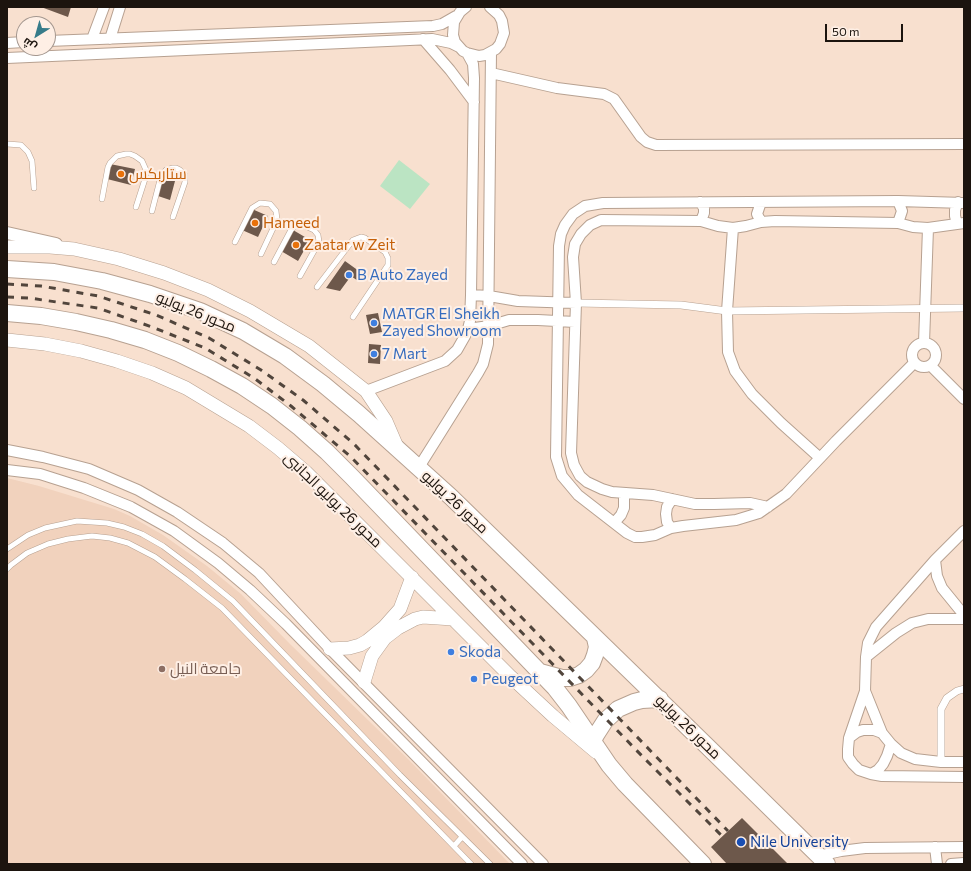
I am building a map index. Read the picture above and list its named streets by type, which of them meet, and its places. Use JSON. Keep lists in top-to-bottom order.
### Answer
{
  "streets": {
    "highway": ["محور 26 يوليو"],
    "main road": ["محور 26 يوليو الجانبى"]
  },
  "places": [
    "ستاربكس",
    "Hameed",
    "Zaatar w Zeit",
    "B Auto Zayed",
    "MATGR El Sheikh Zayed Showroom",
    "7 Mart",
    "Skoda",
    "جامعة النيل",
    "Peugeot",
    "Nile University"
  ],
  "scale_bar": "50 m",
  "north": "bottom left"
}
